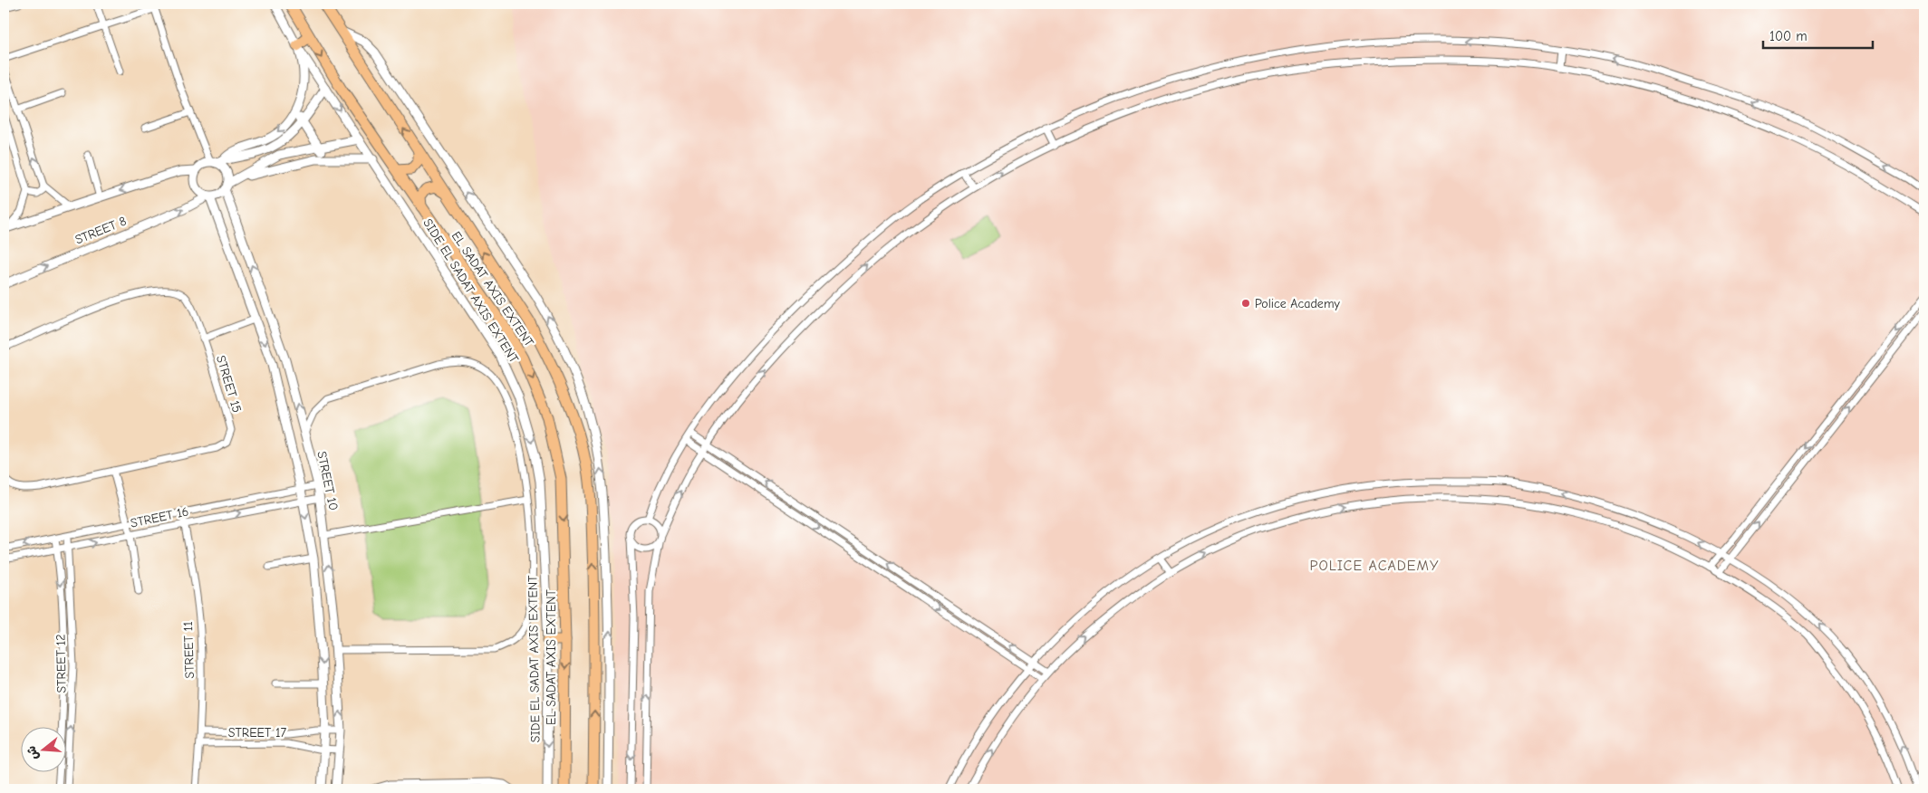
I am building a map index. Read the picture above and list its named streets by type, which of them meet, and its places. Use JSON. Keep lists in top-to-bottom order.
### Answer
{
  "streets": {
    "main road": ["EL SADAT AXIS EXTENT"],
    "street": [
      "STREET 8",
      "SIDE EL SADAT AXIS EXTENT",
      "STREET 15",
      "STREET 10",
      "STREET 16",
      "STREET 11",
      "STREET 12",
      "STREET 17"
    ]
  },
  "crossings": [
    ["STREET 8", "STREET 10"],
    ["STREET 10", "STREET 16"],
    ["STREET 10", "STREET 17"],
    ["STREET 16", "STREET 11"],
    ["STREET 16", "STREET 12"],
    ["STREET 11", "STREET 17"]
  ],
  "districts": ["POLICE ACADEMY"],
  "places": ["Police Academy"],
  "scale_bar": "100 m",
  "north": "left"
}
